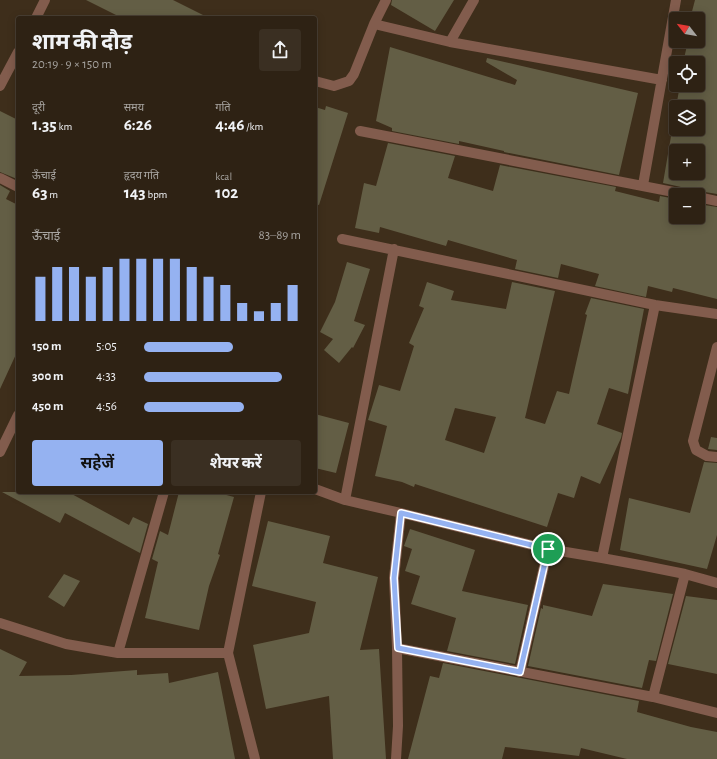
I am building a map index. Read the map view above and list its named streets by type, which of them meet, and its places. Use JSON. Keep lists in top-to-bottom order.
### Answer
{
  "north": "top left",
  "page": {
    "map_buttons": ["+", "−"],
    "heading": ["शाम की दौड़", "20:19 · 9 × 150 m"],
    "stats": [
      ["दूरी", "1.35 km"],
      ["समय", "6:26"],
      ["गति", "4:46 /km"],
      ["ऊँचाई", "63 m"],
      ["हृदय गति", "143 bpm"],
      ["kcal", "102"]
    ],
    "chart": ["ऊँचाई", "83–89 m"],
    "list": [
      {
        "name": "150 m",
        "note": "5:05"
      },
      {
        "name": "300 m",
        "note": "4:33"
      },
      {
        "name": "450 m",
        "note": "4:56"
      }
    ],
    "buttons": ["सहेजें", "शेयर करें"]
  }
}
